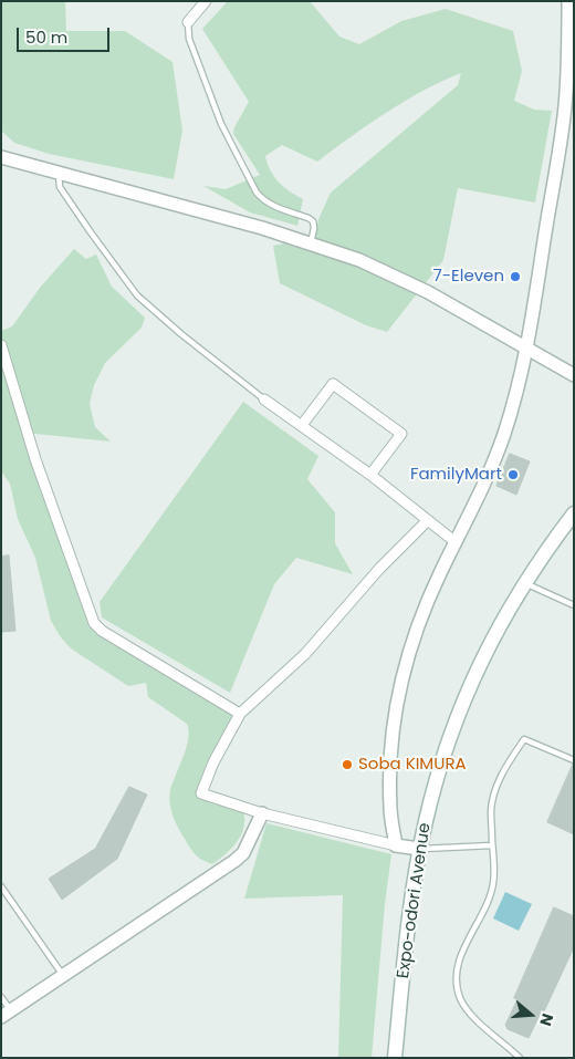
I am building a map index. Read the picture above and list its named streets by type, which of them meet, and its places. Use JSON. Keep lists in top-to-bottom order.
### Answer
{
  "streets": {
    "main road": ["Expo-odori Avenue"]
  },
  "places": ["7-Eleven", "FamilyMart", "Soba KIMURA"],
  "scale_bar": "50 m",
  "north": "right"
}
